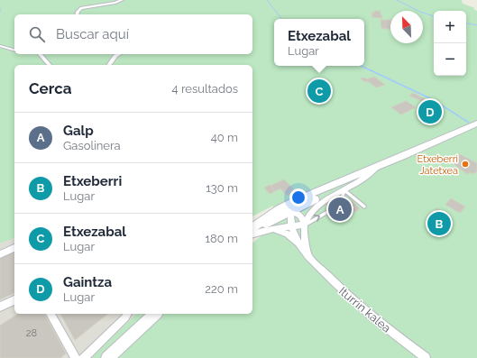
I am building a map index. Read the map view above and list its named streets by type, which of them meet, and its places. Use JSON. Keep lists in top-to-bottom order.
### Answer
{
  "streets": {
    "street": ["Iturrin kalea"]
  },
  "places": ["Etxeberri Jatetxea"],
  "house_numbers": ["28"],
  "north": "top left",
  "page": {
    "map_buttons": ["+", "−"],
    "search": "Buscar aquí",
    "popup": ["Etxezabal", "Lugar"],
    "heading": ["Cerca", "4 resultados"],
    "pins": [
      "C",
      "D",
      "A",
      "B"
    ],
    "list": [
      {
        "mark": "A",
        "name": "Galp",
        "note": "Gasolinera",
        "value": "40 m"
      },
      {
        "mark": "B",
        "name": "Etxeberri",
        "note": "Lugar",
        "value": "130 m"
      },
      {
        "mark": "C",
        "name": "Etxezabal",
        "note": "Lugar",
        "value": "180 m"
      },
      {
        "mark": "D",
        "name": "Gaintza",
        "note": "Lugar",
        "value": "220 m"
      }
    ]
  }
}
